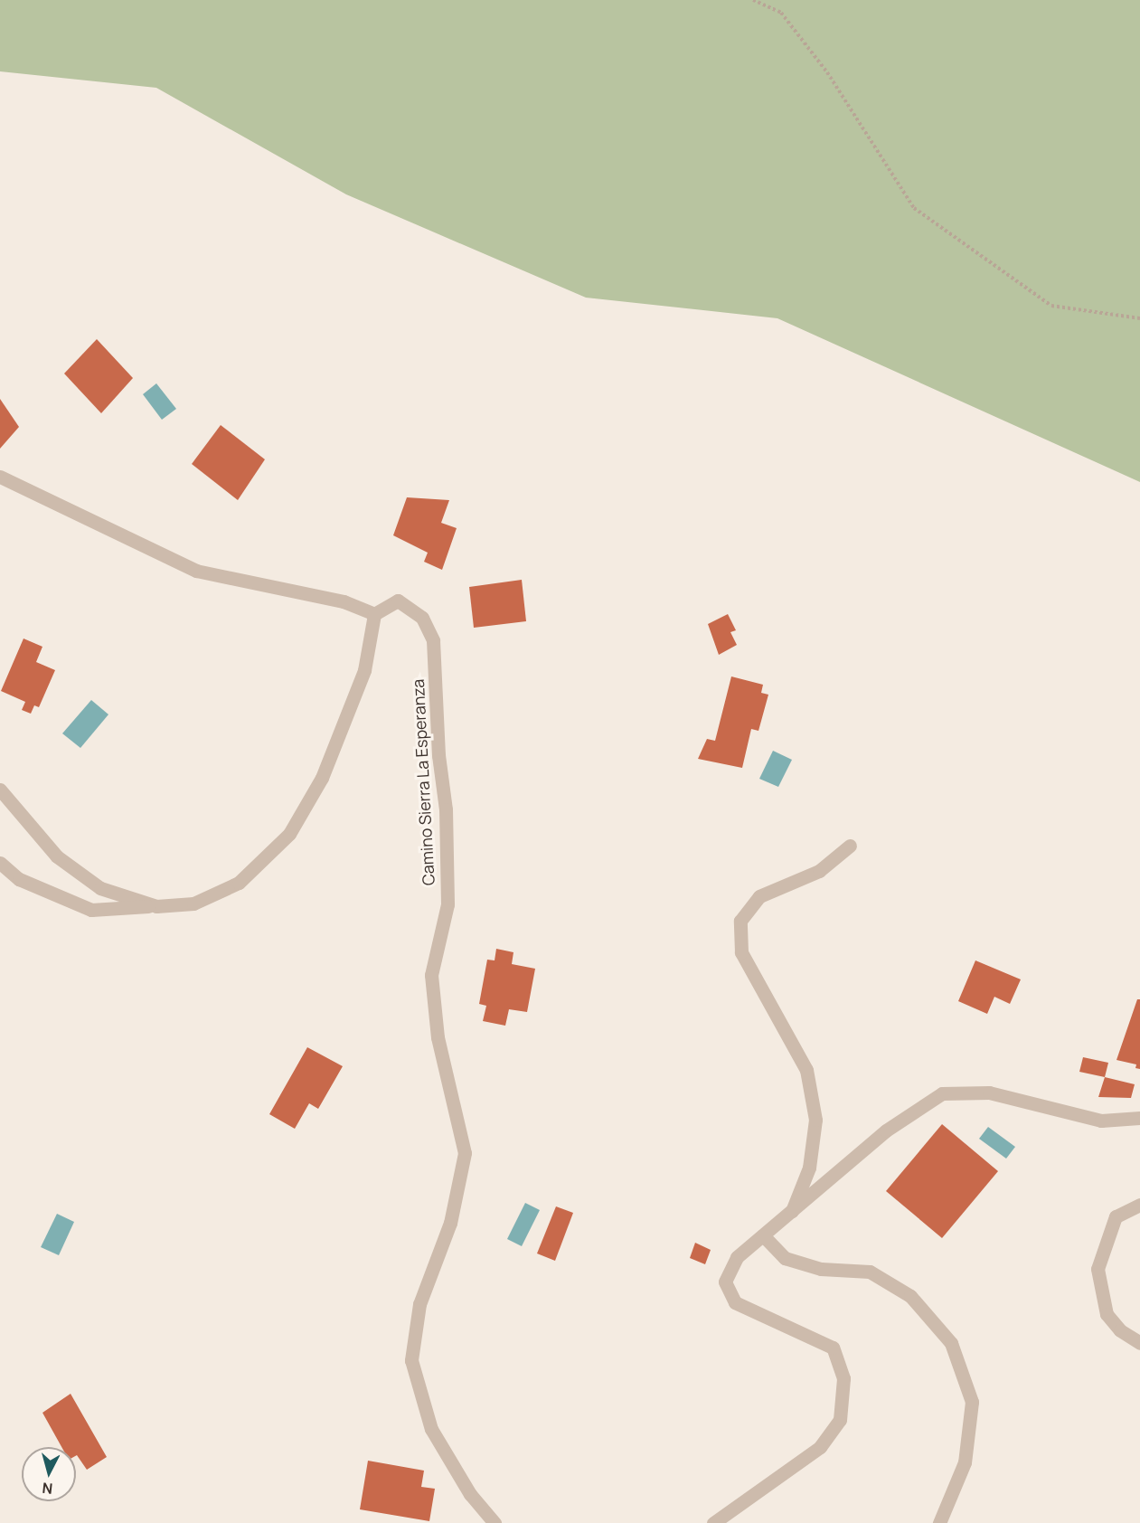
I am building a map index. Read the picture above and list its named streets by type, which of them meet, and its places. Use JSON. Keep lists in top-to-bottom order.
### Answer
{
  "streets": {
    "street": ["Camino Sierra La Esperanza"]
  },
  "north": "bottom"
}
